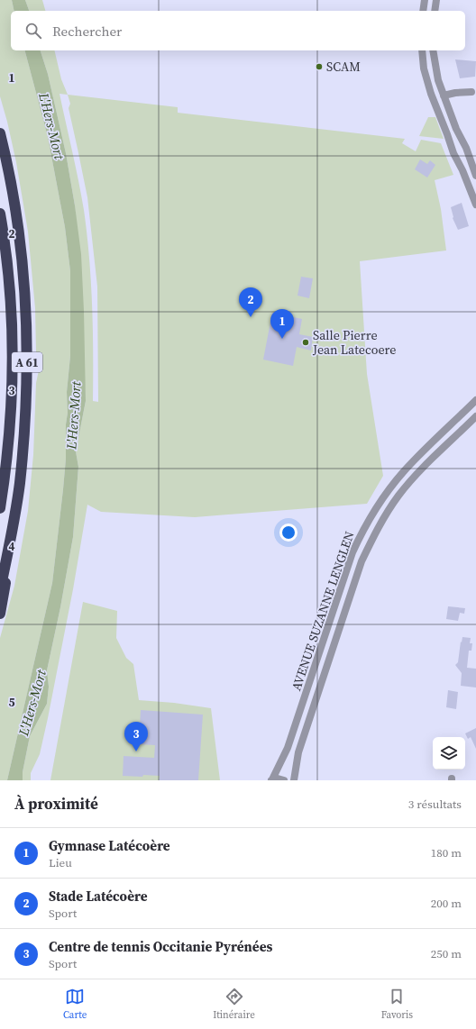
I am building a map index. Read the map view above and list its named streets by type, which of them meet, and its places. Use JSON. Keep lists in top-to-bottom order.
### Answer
{
  "streets": {
    "highway": ["A 61"],
    "street": ["AVENUE SUZANNE LENGLEN"]
  },
  "water": ["L'Hers-Mort"],
  "places": ["SCAM", "Salle Pierre Jean Latecoere"],
  "page": {
    "search": "Rechercher",
    "pins": ["2", "1", "3"],
    "heading": ["À proximité", "3 résultats"],
    "list": [
      {
        "mark": "1",
        "name": "Gymnase Latécoère",
        "note": "Lieu",
        "value": "180 m"
      },
      {
        "mark": "2",
        "name": "Stade Latécoère",
        "note": "Sport",
        "value": "200 m"
      },
      {
        "mark": "3",
        "name": "Centre de tennis Occitanie Pyrénées",
        "note": "Sport",
        "value": "250 m"
      }
    ],
    "nav": ["Carte", "Itinéraire", "Favoris"]
  },
  "grid": {
    "rows": [
      "1",
      "2",
      "3",
      "4",
      "5"
    ]
  }
}
